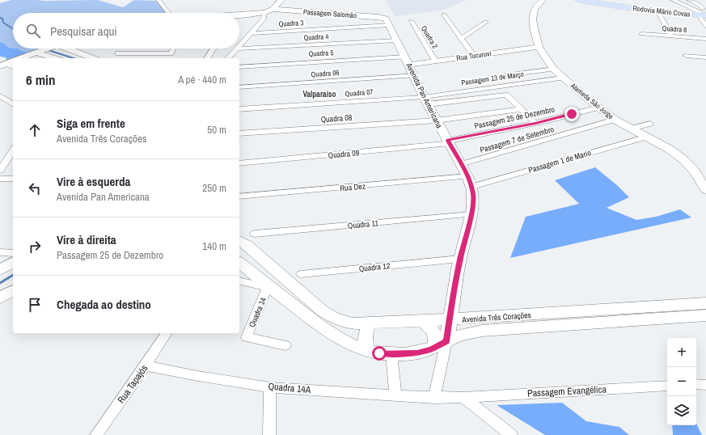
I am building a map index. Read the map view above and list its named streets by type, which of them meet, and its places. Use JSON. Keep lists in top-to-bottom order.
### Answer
{
  "streets": {
    "main road": ["Rodovia Mário Covas"],
    "street": [
      "Passagem Salomão",
      "Quadra 3",
      "Quadra 6",
      "Quadra 4",
      "Quadra 2",
      "Quadra 5",
      "Rua Tucuruvi",
      "Quadra 06",
      "Passagem 13 de Março",
      "Quadra 07",
      "Avenida Pan Americana",
      "Alameda São Jorge",
      "Passagem 25 de Dezembro",
      "Quadra 08",
      "Passagem 7 de Setembro",
      "Quadra 09",
      "Passagem 1 de Mario",
      "Rua Dez",
      "Quadra 11",
      "Quadra 12",
      "Quadra 14",
      "Avenida Três Corações",
      "Rua Tapajós",
      "Quadra 14A",
      "Passagem Evangélica"
    ]
  },
  "crossings": [
    ["Passagem Salomão", "Quadra 3"],
    ["Passagem Salomão", "Avenida Pan Americana"],
    ["Quadra 3", "Avenida Pan Americana"],
    ["Quadra 4", "Avenida Pan Americana"],
    ["Quadra 2", "Rua Tucuruvi"],
    ["Quadra 5", "Rua Tucuruvi"],
    ["Quadra 5", "Avenida Pan Americana"],
    ["Rua Tucuruvi", "Avenida Pan Americana"],
    ["Rua Tucuruvi", "Alameda São Jorge"],
    ["Quadra 06", "Avenida Pan Americana"],
    ["Passagem 13 de Março", "Quadra 07"],
    ["Passagem 13 de Março", "Avenida Pan Americana"],
    ["Passagem 13 de Março", "Alameda São Jorge"],
    ["Quadra 07", "Avenida Pan Americana"],
    ["Avenida Pan Americana", "Passagem 25 de Dezembro"],
    ["Avenida Pan Americana", "Quadra 08"],
    ["Avenida Pan Americana", "Passagem 7 de Setembro"],
    ["Avenida Pan Americana", "Quadra 09"],
    ["Avenida Pan Americana", "Passagem 1 de Mario"],
    ["Avenida Pan Americana", "Rua Dez"],
    ["Avenida Pan Americana", "Quadra 11"],
    ["Avenida Pan Americana", "Quadra 12"],
    ["Avenida Pan Americana", "Avenida Três Corações"],
    ["Avenida Pan Americana", "Quadra 14A"],
    ["Avenida Pan Americana", "Passagem Evangélica"],
    ["Alameda São Jorge", "Passagem 25 de Dezembro"],
    ["Alameda São Jorge", "Passagem 7 de Setembro"],
    ["Alameda São Jorge", "Passagem 1 de Mario"],
    ["Passagem 25 de Dezembro", "Quadra 09"],
    ["Passagem 1 de Mario", "Rua Dez"],
    ["Quadra 14", "Avenida Três Corações"],
    ["Rua Tapajós", "Quadra 14A"],
    ["Quadra 14A", "Passagem Evangélica"]
  ],
  "districts": ["Valparaíso"],
  "page": {
    "search": "Pesquisar aqui",
    "heading": ["6 min", "A pé · 440 m"],
    "list": [
      ["Siga em frente", "Avenida Três Corações", "50 m"],
      ["Vire à esquerda", "Avenida Pan Americana", "250 m"],
      ["Vire à direita", "Passagem 25 de Dezembro", "140 m"],
      "Chegada ao destino"
    ],
    "map_buttons": ["+", "−"]
  }
}
